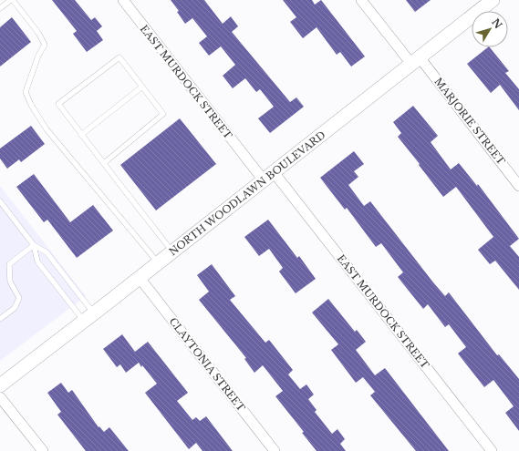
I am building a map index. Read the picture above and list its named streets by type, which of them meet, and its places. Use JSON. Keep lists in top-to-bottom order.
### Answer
{
  "streets": {
    "main road": ["NORTH WOODLAWN BOULEVARD"],
    "street": ["EAST MURDOCK STREET", "MARJORIE STREET", "CLAYTONIA STREET"]
  },
  "crossings": [
    ["EAST MURDOCK STREET", "NORTH WOODLAWN BOULEVARD"],
    ["MARJORIE STREET", "NORTH WOODLAWN BOULEVARD"],
    ["NORTH WOODLAWN BOULEVARD", "CLAYTONIA STREET"]
  ],
  "north": "top right"
}
